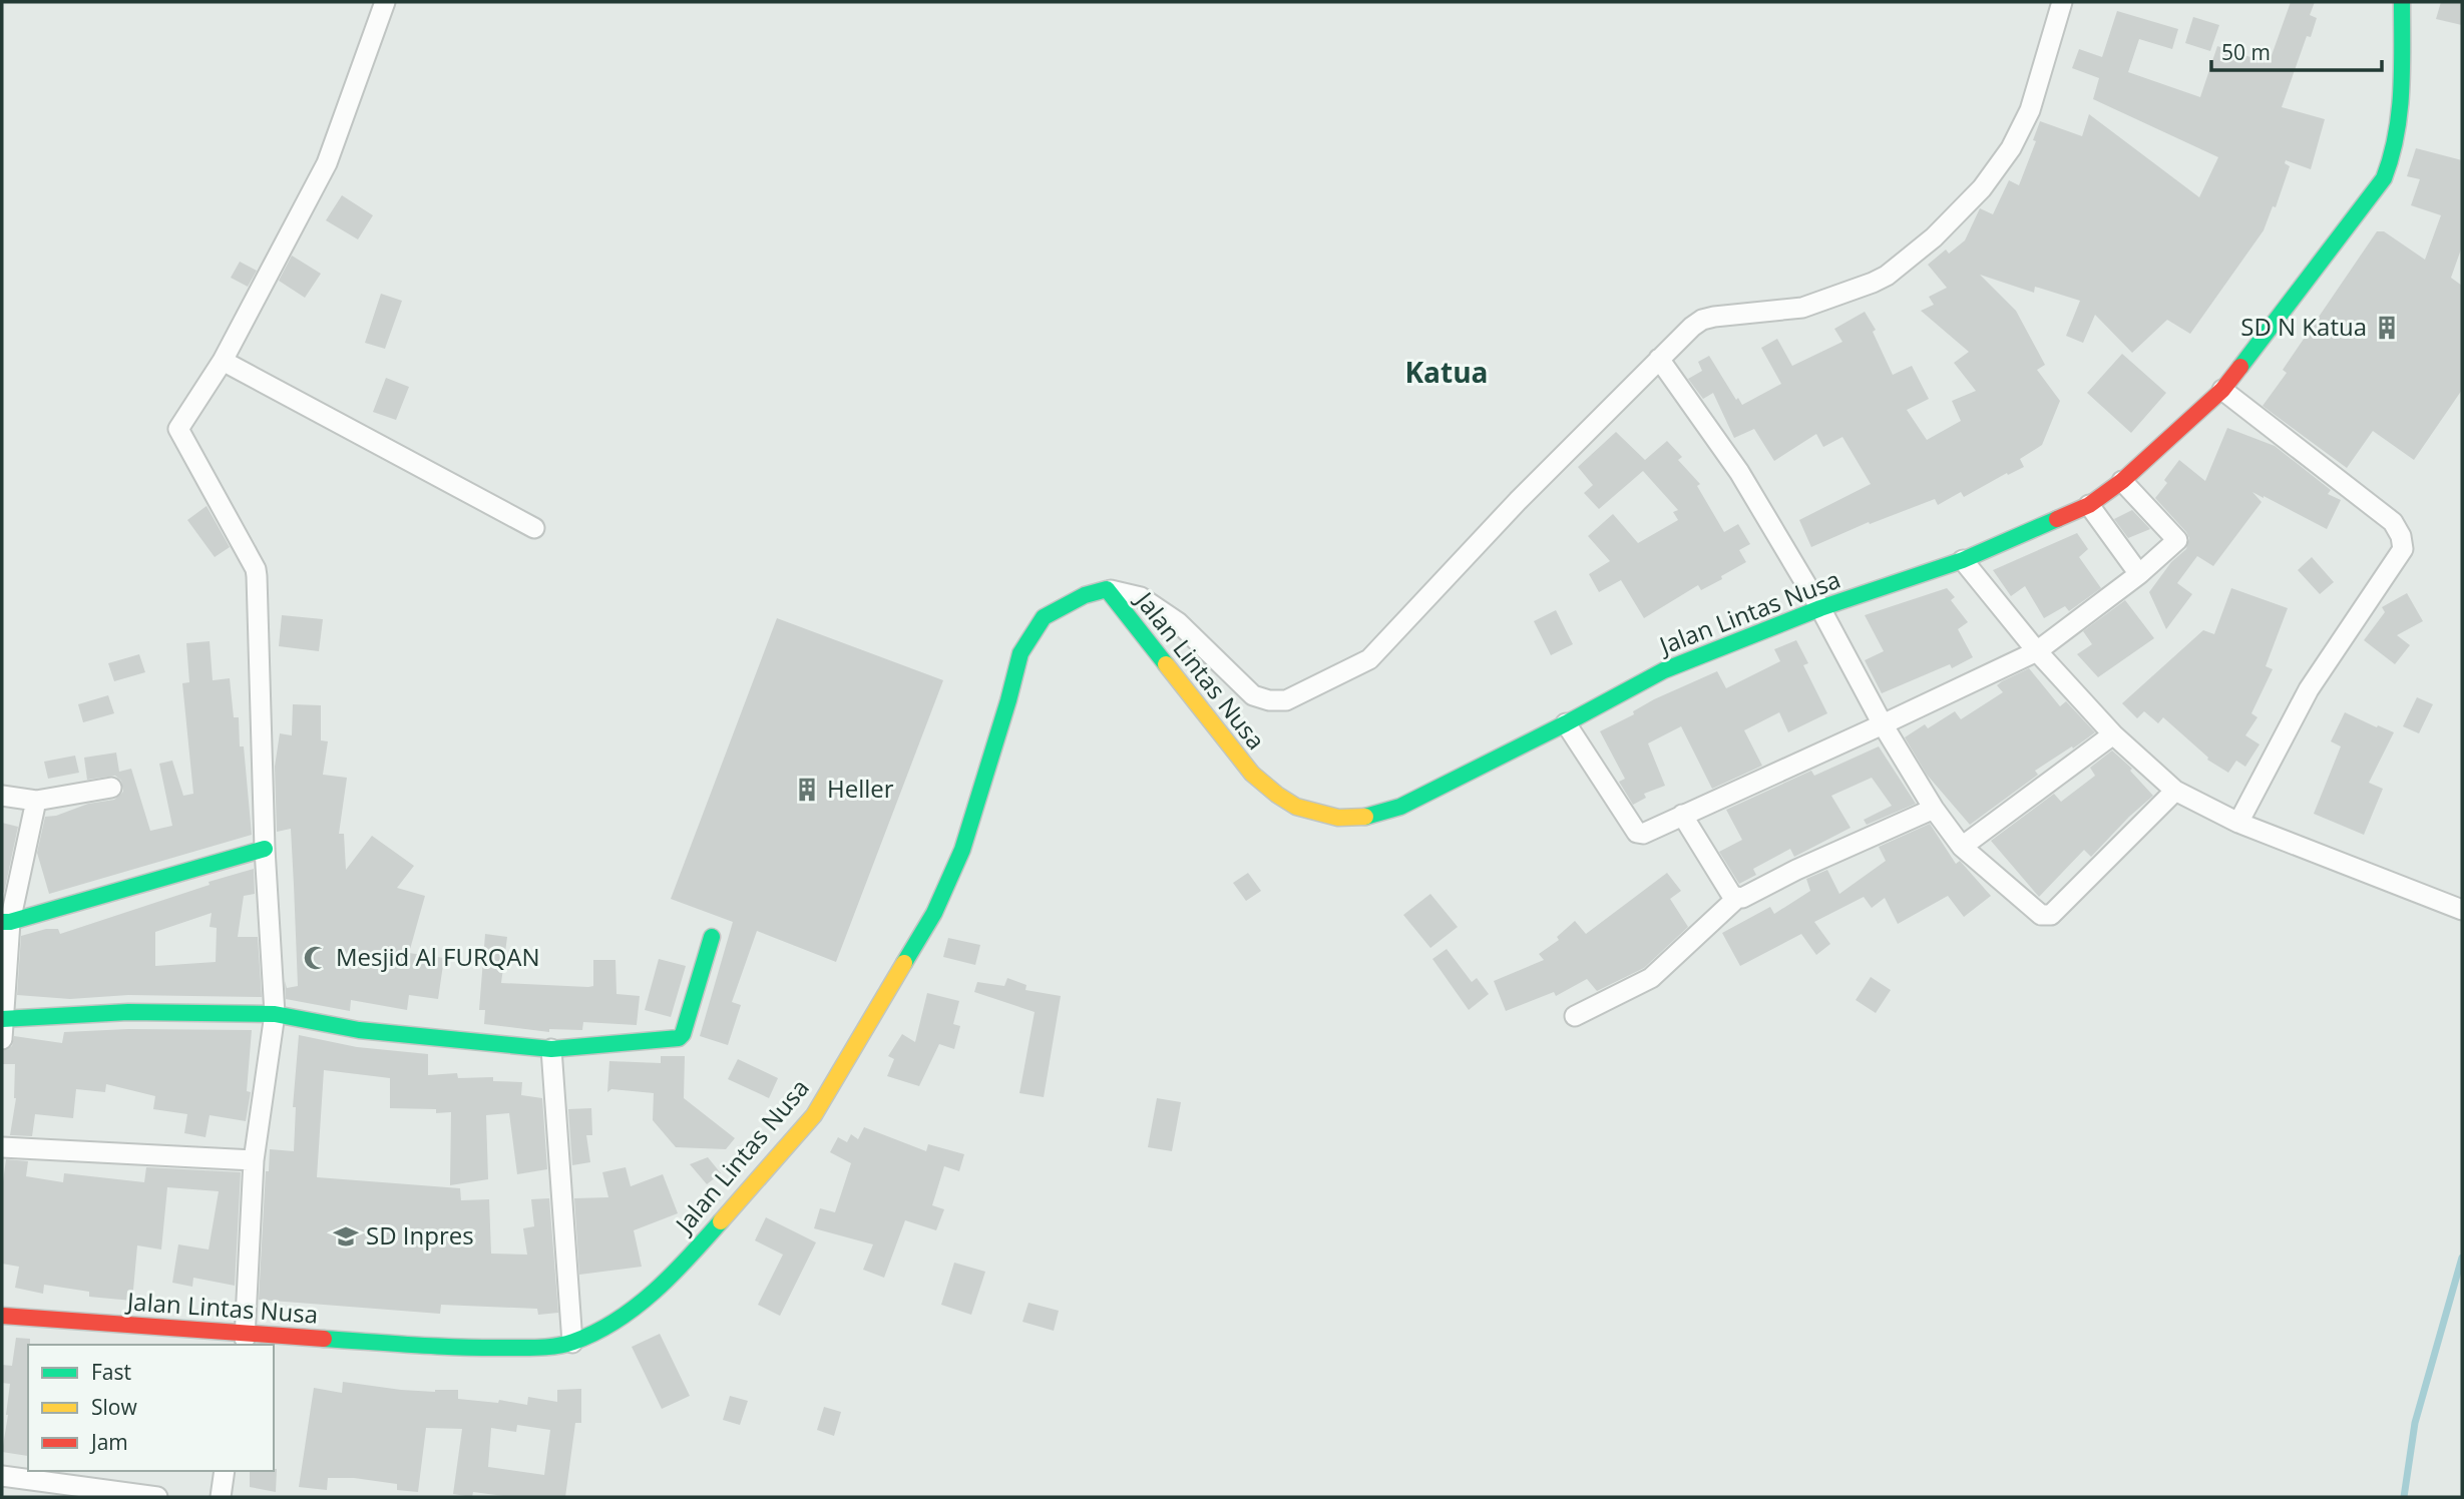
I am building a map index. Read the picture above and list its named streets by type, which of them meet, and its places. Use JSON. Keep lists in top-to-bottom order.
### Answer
{
  "streets": {
    "main road": ["Jalan Lintas Nusa"]
  },
  "districts": ["Katua"],
  "places": {
    "building": ["SD N Katua", "Heller"],
    "mosque": ["Mesjid Al FURQAN"],
    "school or university": ["SD Inpres"]
  },
  "legend": ["Fast", "Slow", "Jam"],
  "scale_bar": "50 m"
}
